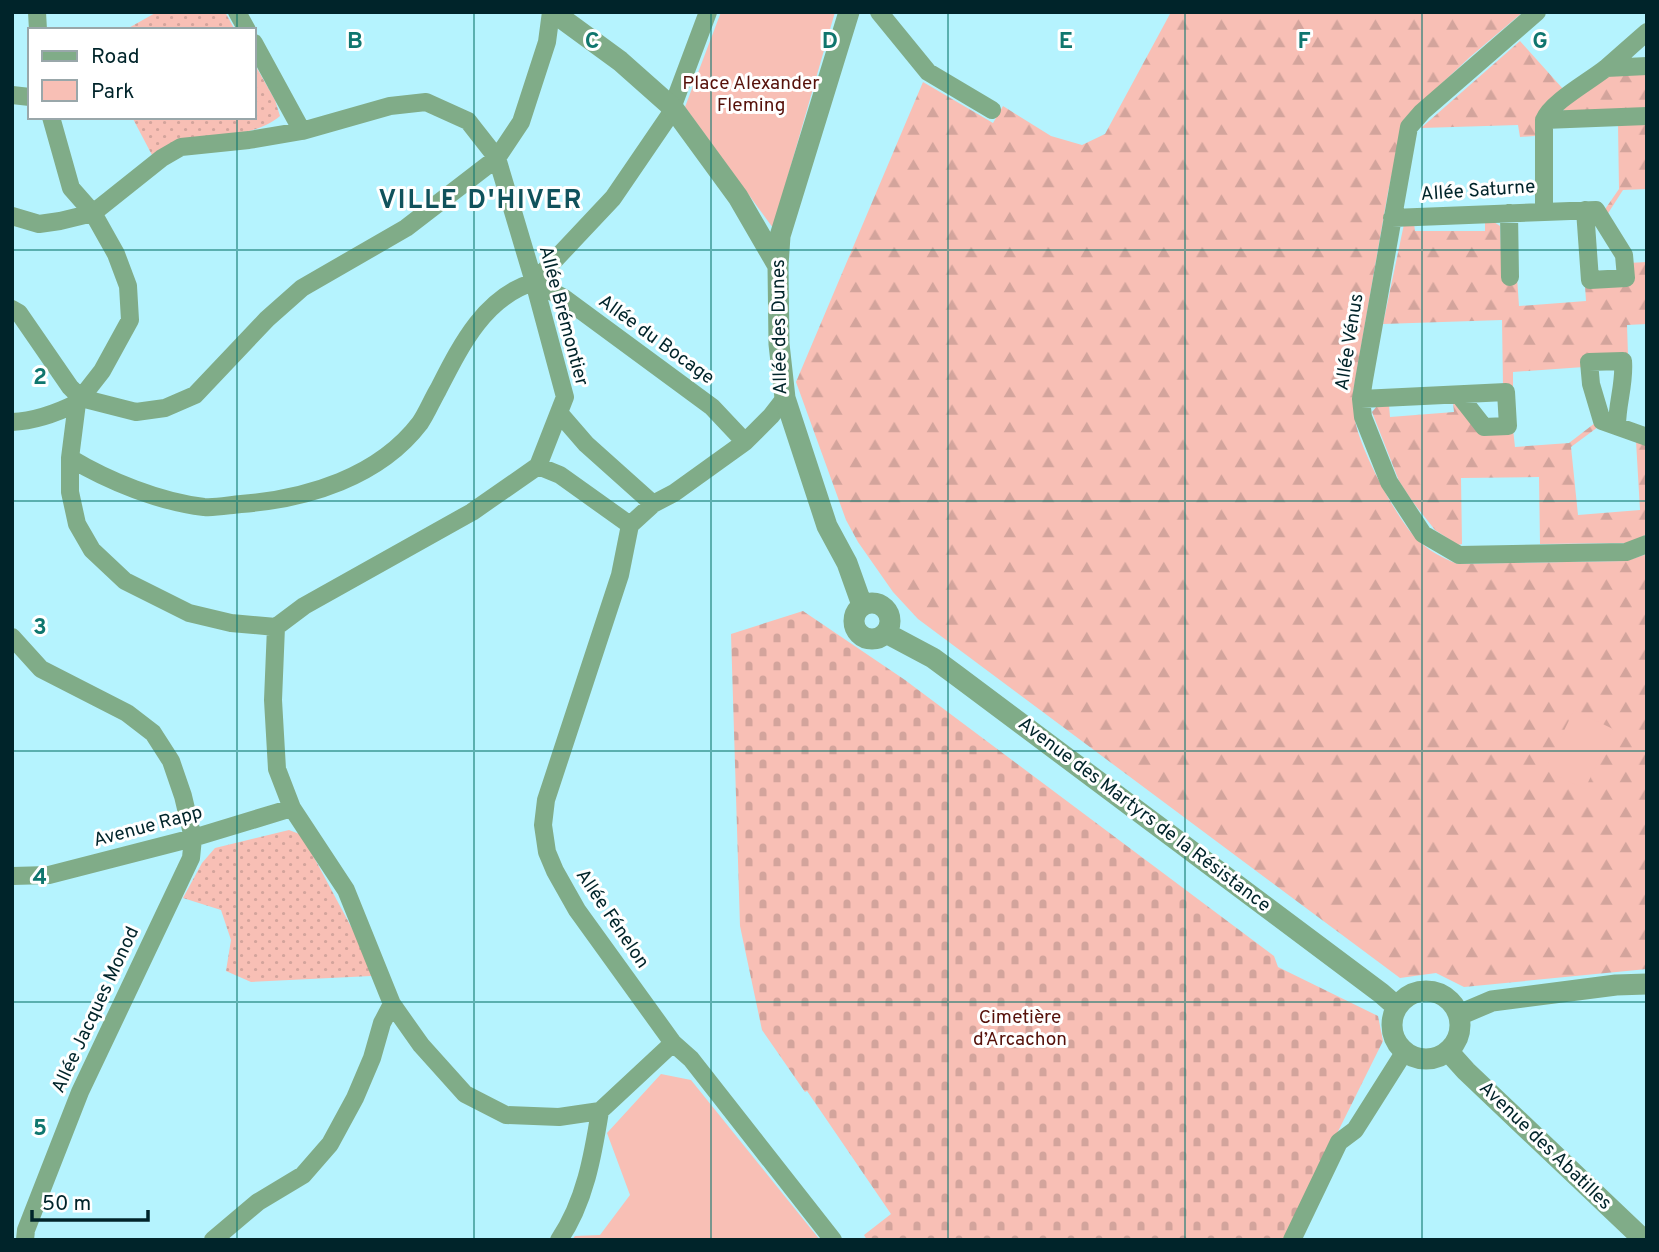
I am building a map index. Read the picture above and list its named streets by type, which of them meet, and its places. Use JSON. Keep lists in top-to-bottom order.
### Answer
{
  "streets": {
    "street": [
      "Allée Saturne",
      "Allée Brémontier",
      "Allée des Dunes",
      "Allée du Bocage",
      "Allée Vénus",
      "Avenue des Martyrs de la Résistance",
      "Avenue Rapp",
      "Allée Fénelon",
      "Allée Jacques Monod",
      "Avenue des Abatilles"
    ]
  },
  "crossings": [
    ["Allée Saturne", "Allée Vénus"],
    ["Allée Brémontier", "Allée du Bocage"],
    ["Allée des Dunes", "Allée du Bocage"],
    ["Allée des Dunes", "Avenue des Martyrs de la Résistance"],
    ["Allée des Dunes", "Allée Fénelon"],
    ["Avenue des Martyrs de la Résistance", "Avenue des Abatilles"],
    ["Avenue Rapp", "Allée Jacques Monod"]
  ],
  "districts": ["VILLE D'HIVER"],
  "parks": ["Place Alexander Fleming", "Cimetière d’Arcachon"],
  "legend": ["Road", "Park"],
  "scale_bar": "50 m",
  "grid": {
    "columns": [
      "B",
      "C",
      "D",
      "E",
      "F",
      "G"
    ],
    "rows": [
      "2",
      "3",
      "4",
      "5"
    ]
  }
}
